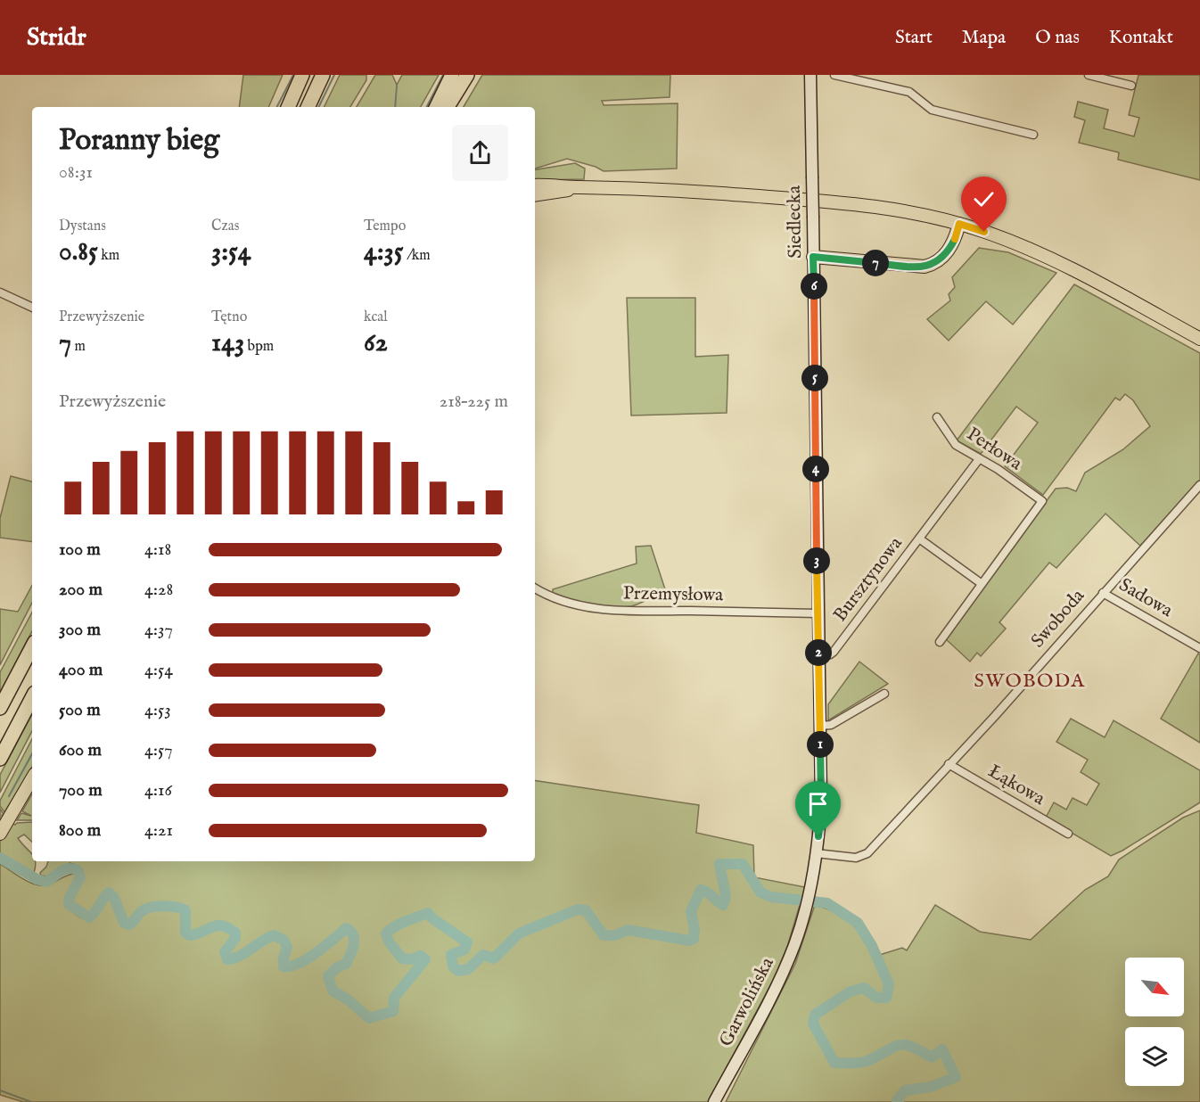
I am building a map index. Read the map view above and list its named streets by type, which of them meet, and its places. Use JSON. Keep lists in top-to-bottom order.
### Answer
{
  "streets": {
    "main road": ["Siedlecka", "Garwolińska"],
    "street": [
      "Perłowa",
      "Bursztynowa",
      "Przemysłowa",
      "Sadowa",
      "Swoboda",
      "Łąkowa"
    ]
  },
  "crossings": [
    ["Siedlecka", "Bursztynowa"],
    ["Siedlecka", "Przemysłowa"],
    ["Siedlecka", "Swoboda"],
    ["Siedlecka", "Garwolińska"],
    ["Perłowa", "Bursztynowa"],
    ["Sadowa", "Swoboda"],
    ["Swoboda", "Łąkowa"]
  ],
  "districts": ["SWOBODA"],
  "north": "bottom right",
  "page": {
    "header": "Stridr",
    "nav": [
      "Start",
      "Mapa",
      "O nas",
      "Kontakt"
    ],
    "heading": ["Poranny bieg", "08:31"],
    "stats": [
      ["Dystans", "0.85 km"],
      ["Czas", "3:54"],
      ["Tempo", "4:35 /km"],
      ["Przewyższenie", "7 m"],
      ["Tętno", "143 bpm"],
      ["kcal", "62"]
    ],
    "pins": [
      "7",
      "6",
      "5",
      "4",
      "3",
      "2",
      "1"
    ],
    "chart": ["Przewyższenie", "218–225 m"],
    "list": [
      {
        "name": "100 m",
        "note": "4:18"
      },
      {
        "name": "200 m",
        "note": "4:28"
      },
      {
        "name": "300 m",
        "note": "4:37"
      },
      {
        "name": "400 m",
        "note": "4:54"
      },
      {
        "name": "500 m",
        "note": "4:53"
      },
      {
        "name": "600 m",
        "note": "4:57"
      },
      {
        "name": "700 m",
        "note": "4:16"
      },
      {
        "name": "800 m",
        "note": "4:21"
      }
    ]
  }
}
